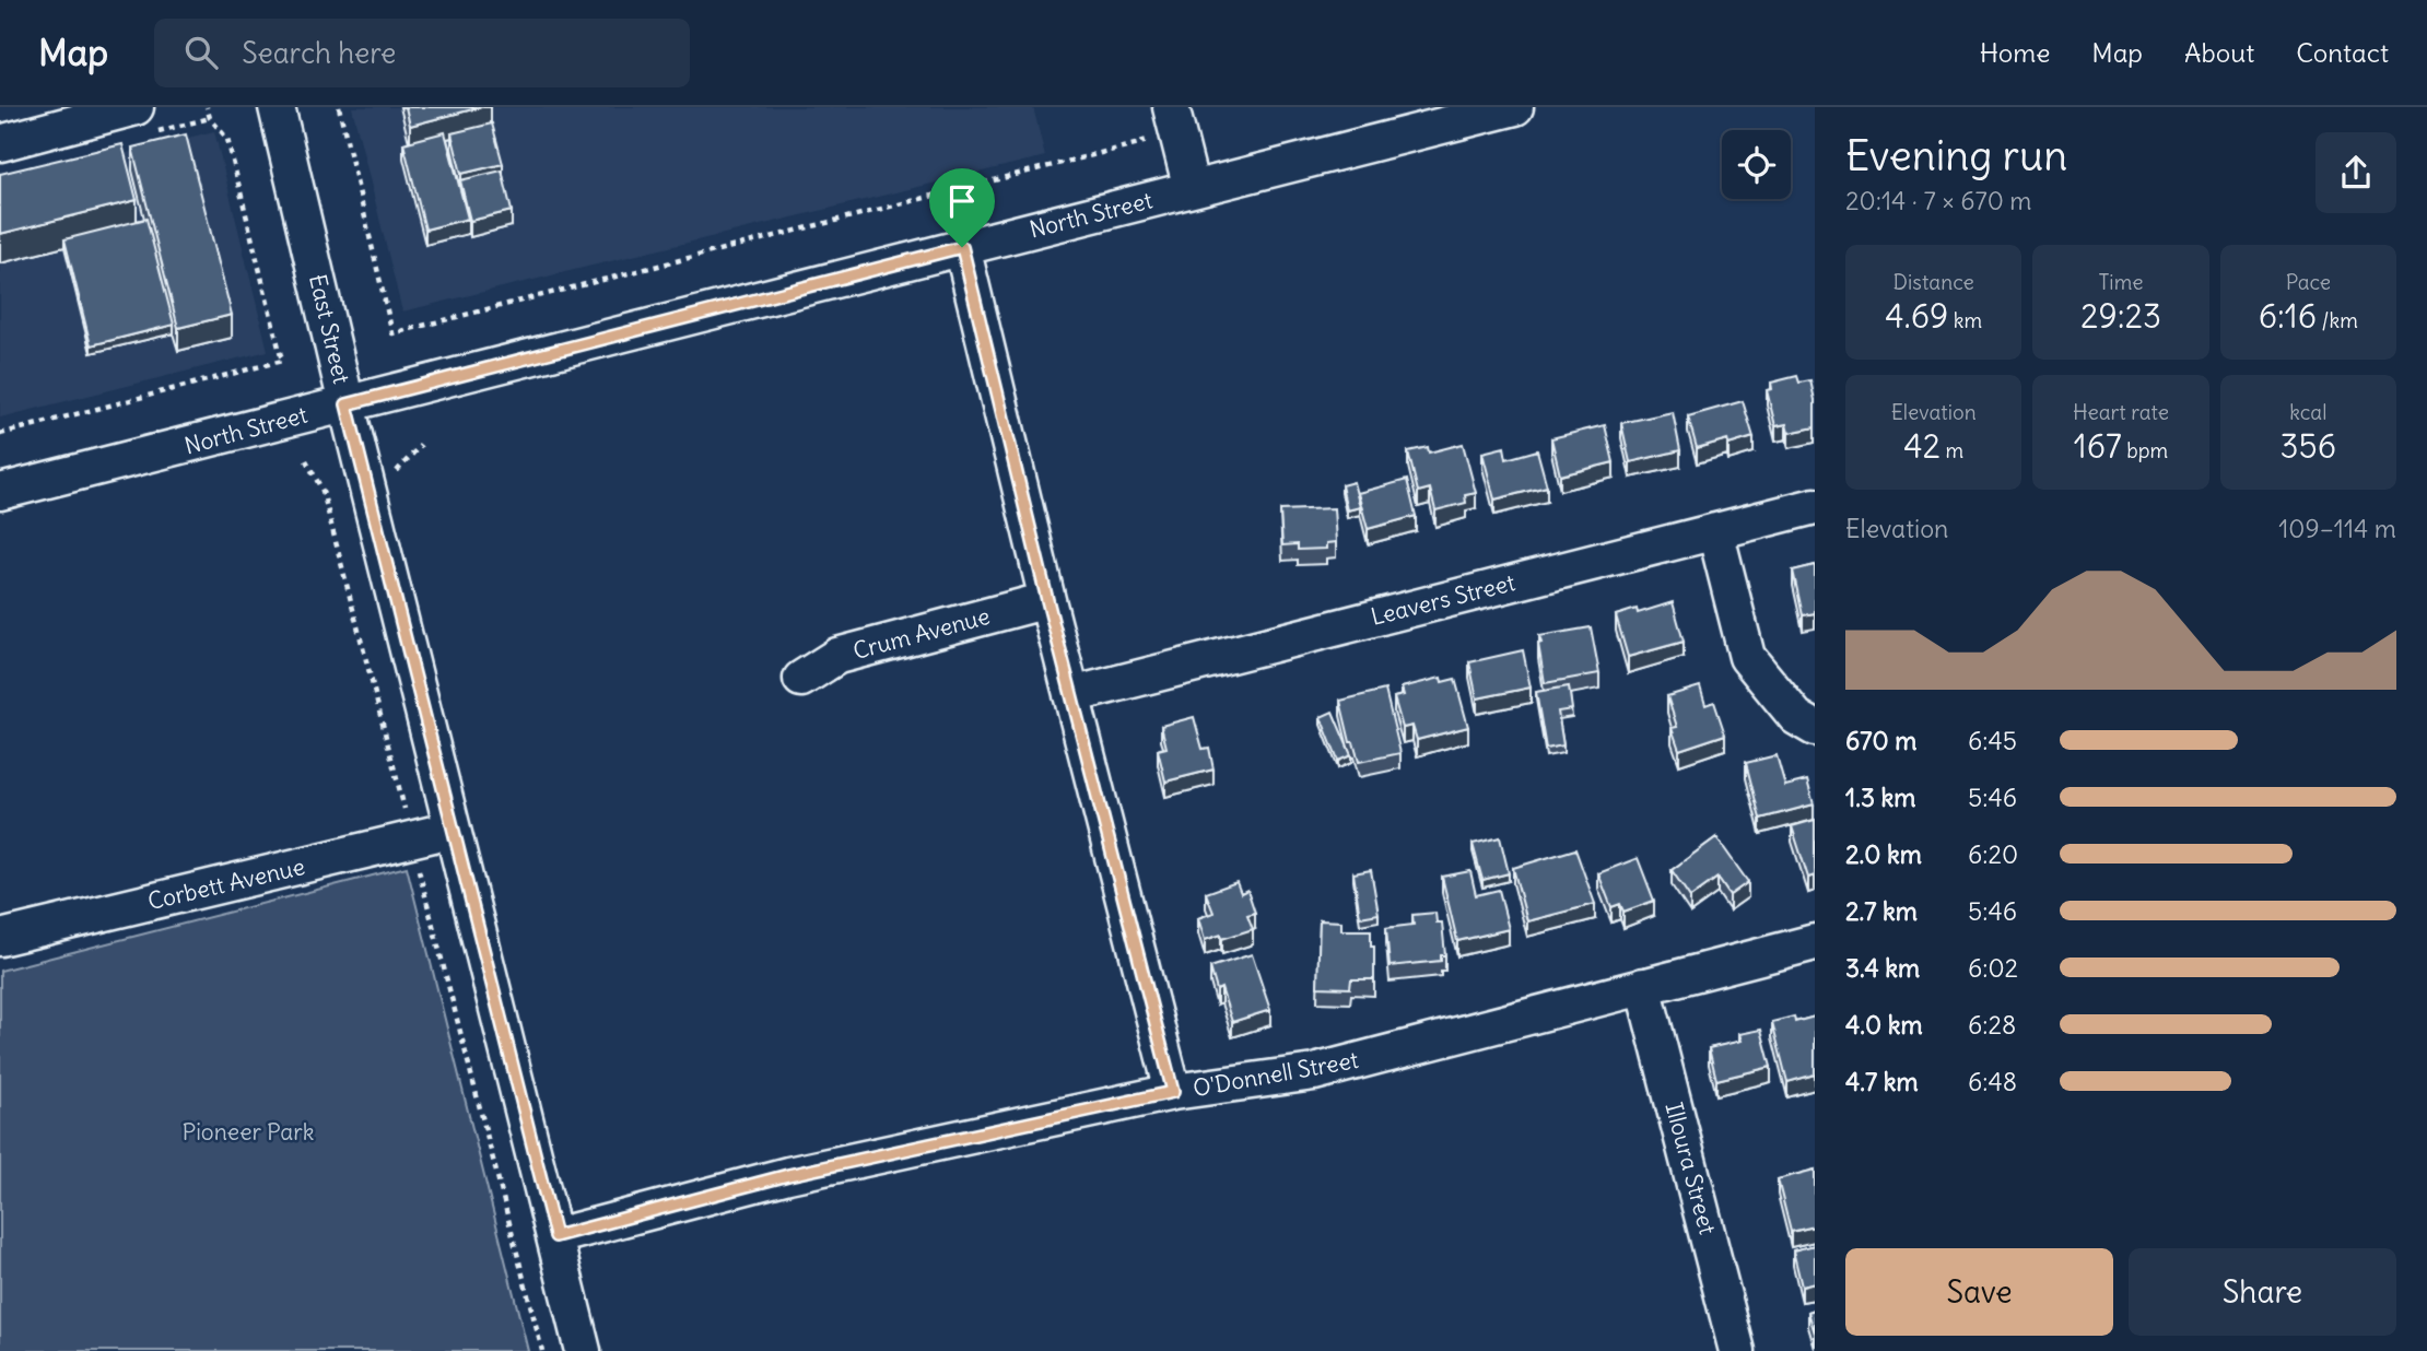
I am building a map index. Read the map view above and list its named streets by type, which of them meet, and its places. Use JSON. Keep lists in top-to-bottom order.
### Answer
{
  "streets": {
    "street": [
      "North Street",
      "East Street",
      "Leavers Street",
      "Crum Avenue",
      "Corbett Avenue",
      "O'Donnell Street",
      "Illoura Street"
    ]
  },
  "crossings": [
    ["North Street", "East Street"],
    ["East Street", "Corbett Avenue"],
    ["East Street", "O'Donnell Street"],
    ["O'Donnell Street", "Illoura Street"]
  ],
  "parks": ["Pioneer Park"],
  "page": {
    "header": "Map",
    "search": "Search here",
    "nav": [
      "Home",
      "Map",
      "About",
      "Contact"
    ],
    "heading": ["Evening run", "20:14 · 7 × 670 m"],
    "stats": [
      ["Distance", "4.69 km"],
      ["Time", "29:23"],
      ["Pace", "6:16 /km"],
      ["Elevation", "42 m"],
      ["Heart rate", "167 bpm"],
      ["kcal", "356"]
    ],
    "chart": ["Elevation", "109–114 m"],
    "list": [
      {
        "name": "670 m",
        "note": "6:45"
      },
      {
        "name": "1.3 km",
        "note": "5:46"
      },
      {
        "name": "2.0 km",
        "note": "6:20"
      },
      {
        "name": "2.7 km",
        "note": "5:46"
      },
      {
        "name": "3.4 km",
        "note": "6:02"
      },
      {
        "name": "4.0 km",
        "note": "6:28"
      },
      {
        "name": "4.7 km",
        "note": "6:48"
      }
    ],
    "buttons": ["Save", "Share"]
  }
}
